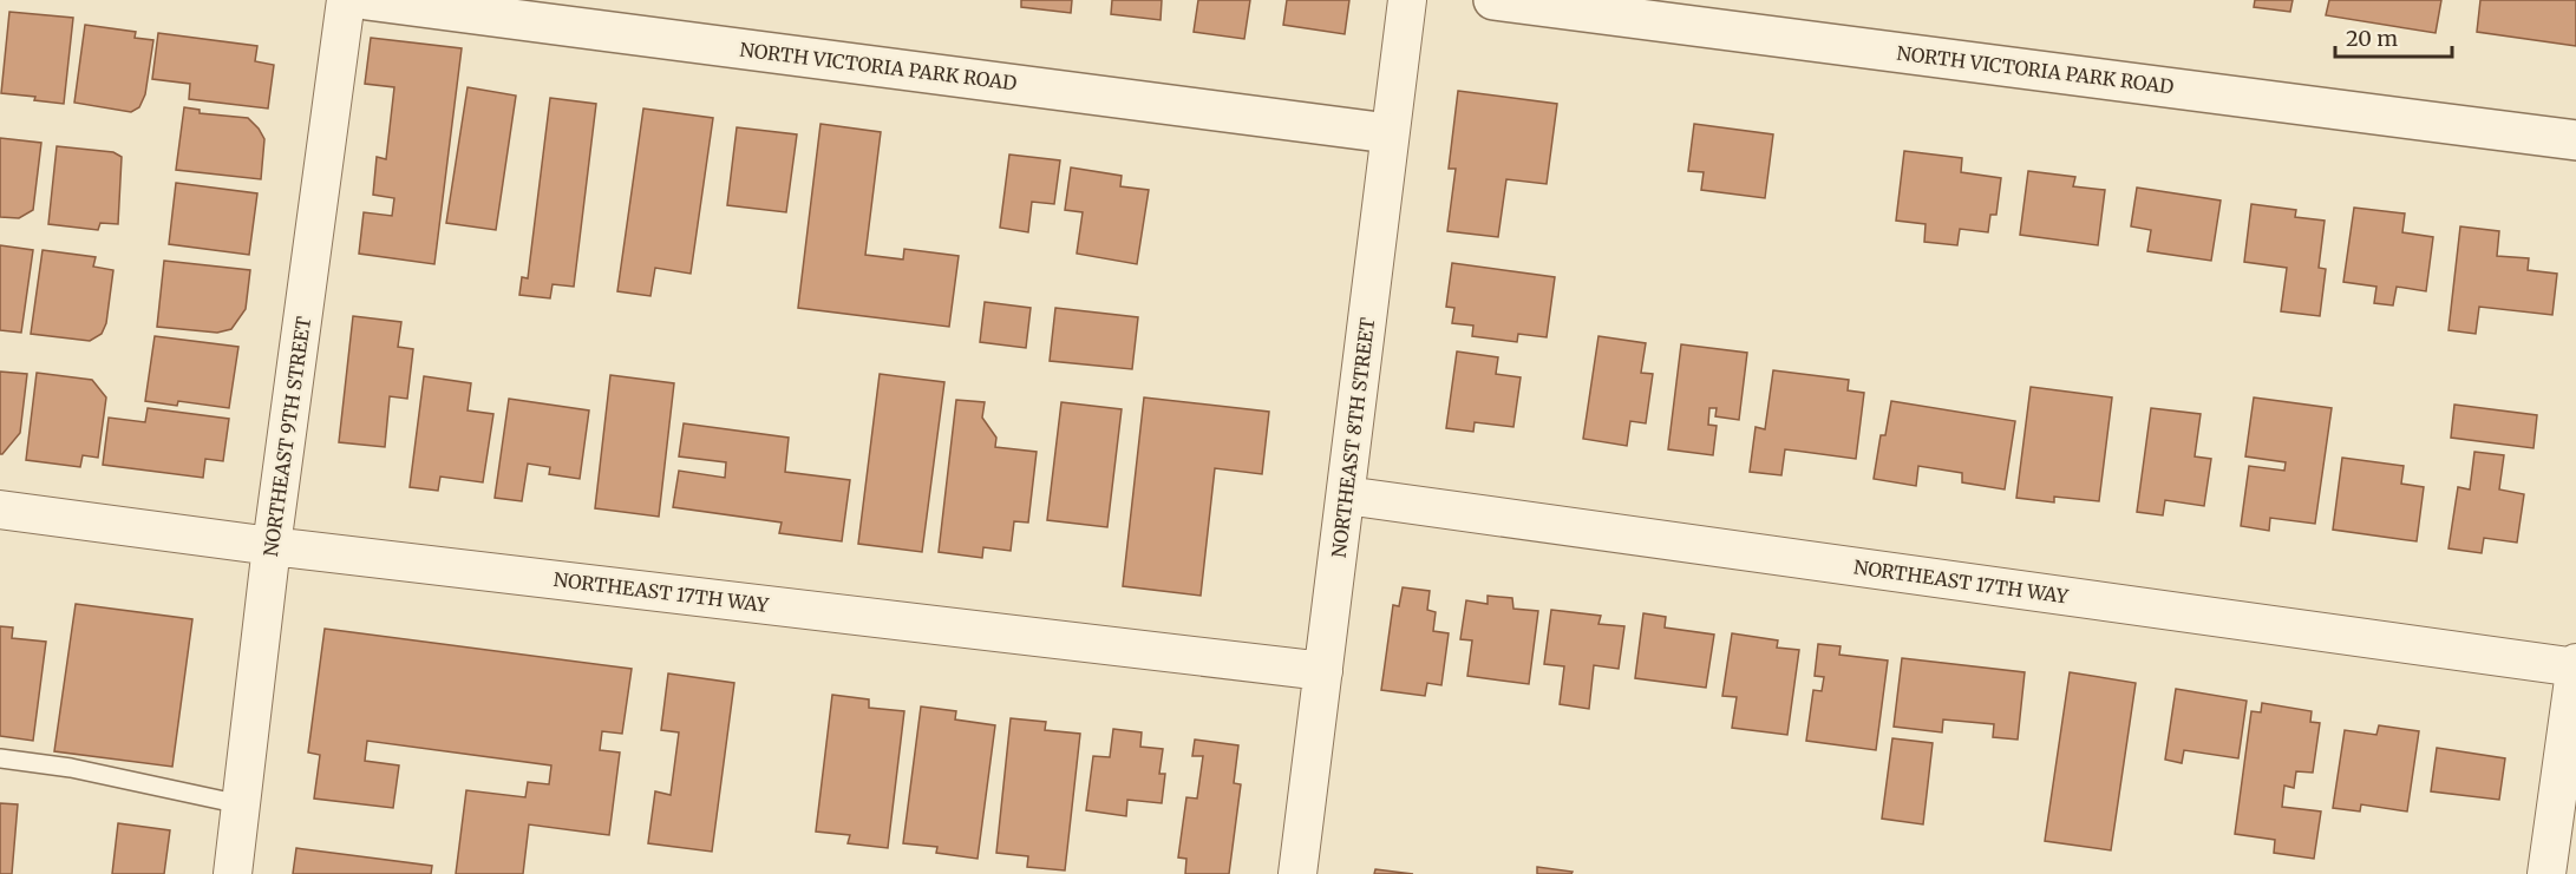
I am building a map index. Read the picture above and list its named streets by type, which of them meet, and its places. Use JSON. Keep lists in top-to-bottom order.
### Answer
{
  "streets": {
    "street": [
      "NORTH VICTORIA PARK ROAD",
      "NORTHEAST 9TH STREET",
      "NORTHEAST 8TH STREET",
      "NORTHEAST 17TH WAY"
    ]
  },
  "crossings": [
    ["NORTH VICTORIA PARK ROAD", "NORTHEAST 8TH STREET"],
    ["NORTHEAST 9TH STREET", "NORTHEAST 17TH WAY"],
    ["NORTHEAST 8TH STREET", "NORTHEAST 17TH WAY"]
  ],
  "scale_bar": "20 m"
}
